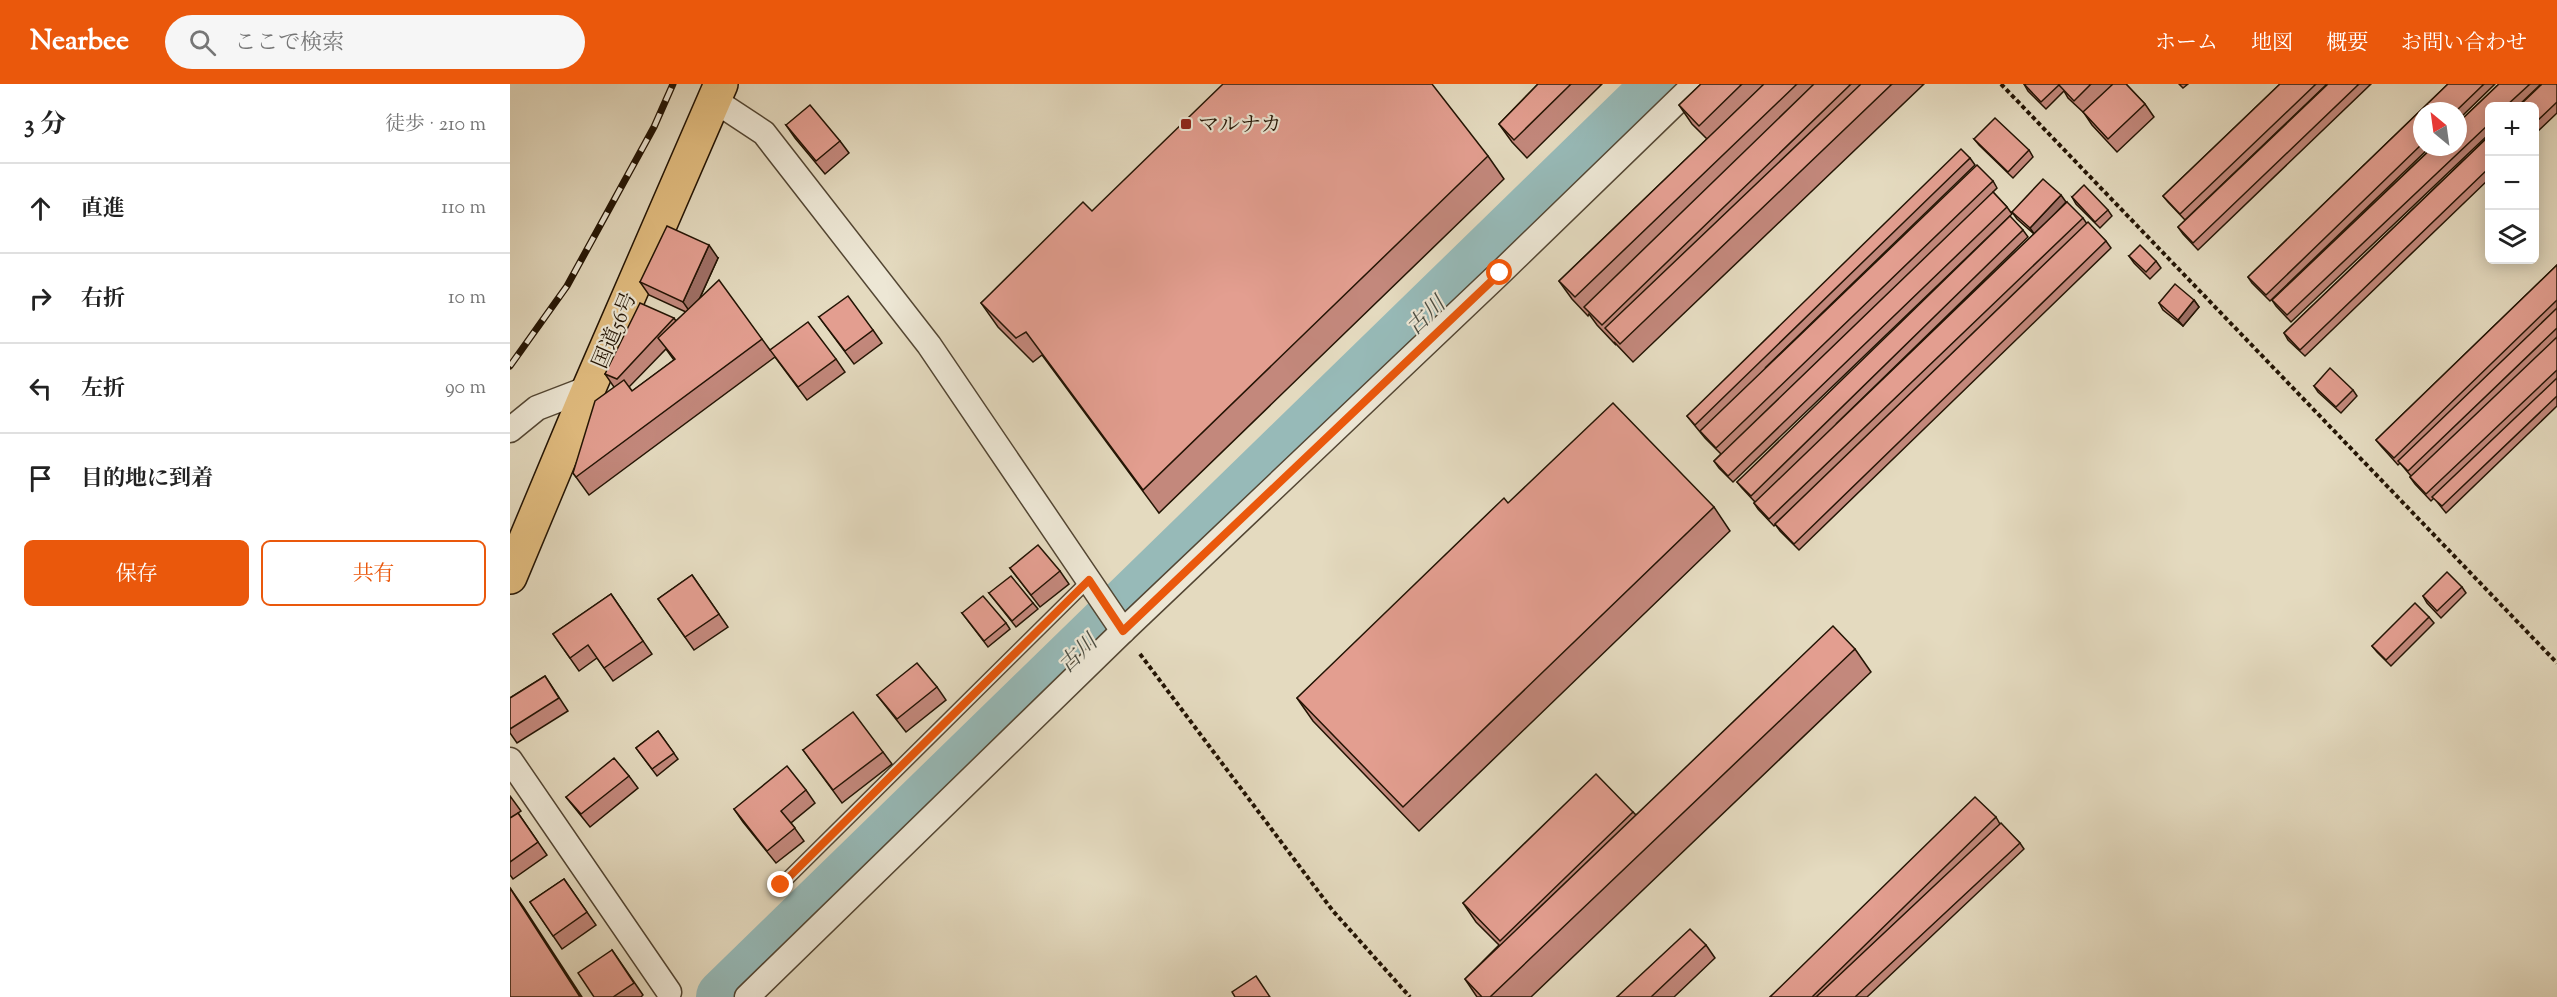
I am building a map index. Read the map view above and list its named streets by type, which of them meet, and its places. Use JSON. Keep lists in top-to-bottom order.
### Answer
{
  "streets": {
    "highway": ["国道56号"]
  },
  "water": ["古川"],
  "places": {
    "transit": ["マルナカ"]
  },
  "north": "top left",
  "page": {
    "header": "Nearbee",
    "search": "ここで検索",
    "nav": [
      "ホーム",
      "地図",
      "概要",
      "お問い合わせ"
    ],
    "heading": ["3 分", "徒歩 · 210 m"],
    "map_buttons": ["+", "−"],
    "list": [
      ["直進", "110 m"],
      ["右折", "10 m"],
      ["左折", "90 m"],
      "目的地に到着"
    ],
    "buttons": ["保存", "共有"]
  }
}
